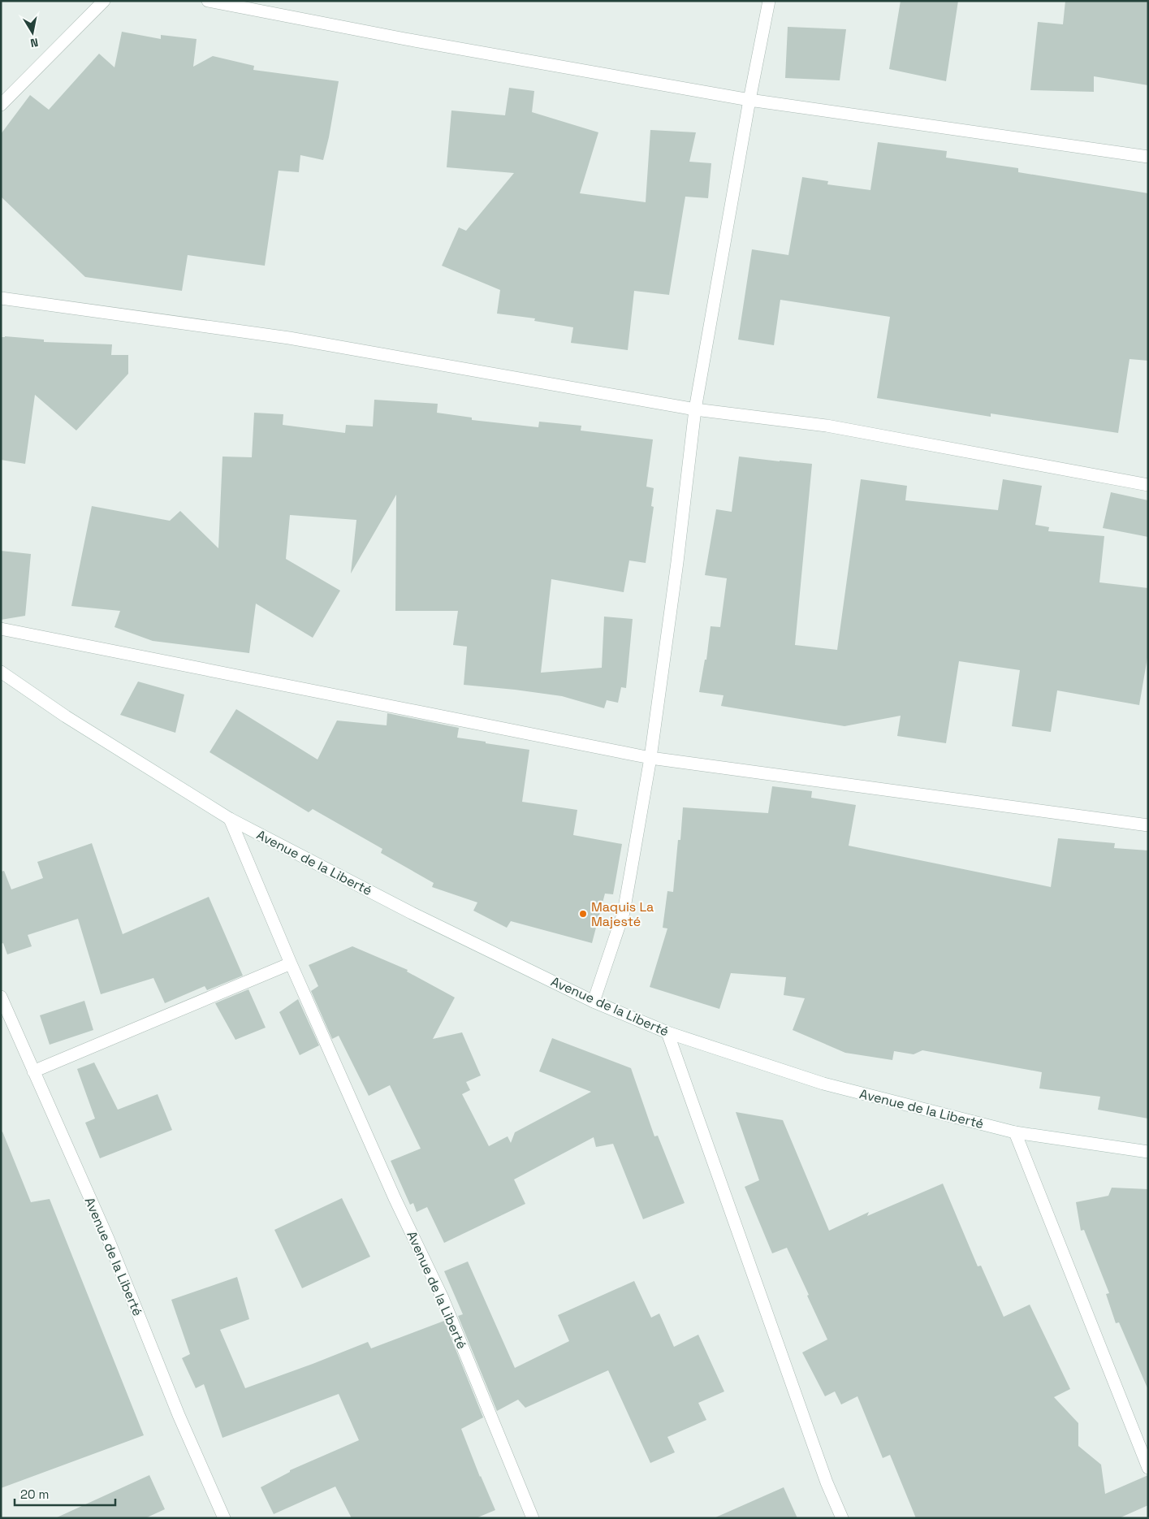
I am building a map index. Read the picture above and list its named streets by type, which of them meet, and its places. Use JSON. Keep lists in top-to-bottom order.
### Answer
{
  "streets": {
    "street": ["Avenue de la Liberté"]
  },
  "places": ["Maquis La Majesté"],
  "scale_bar": "20 m",
  "north": "bottom"
}
